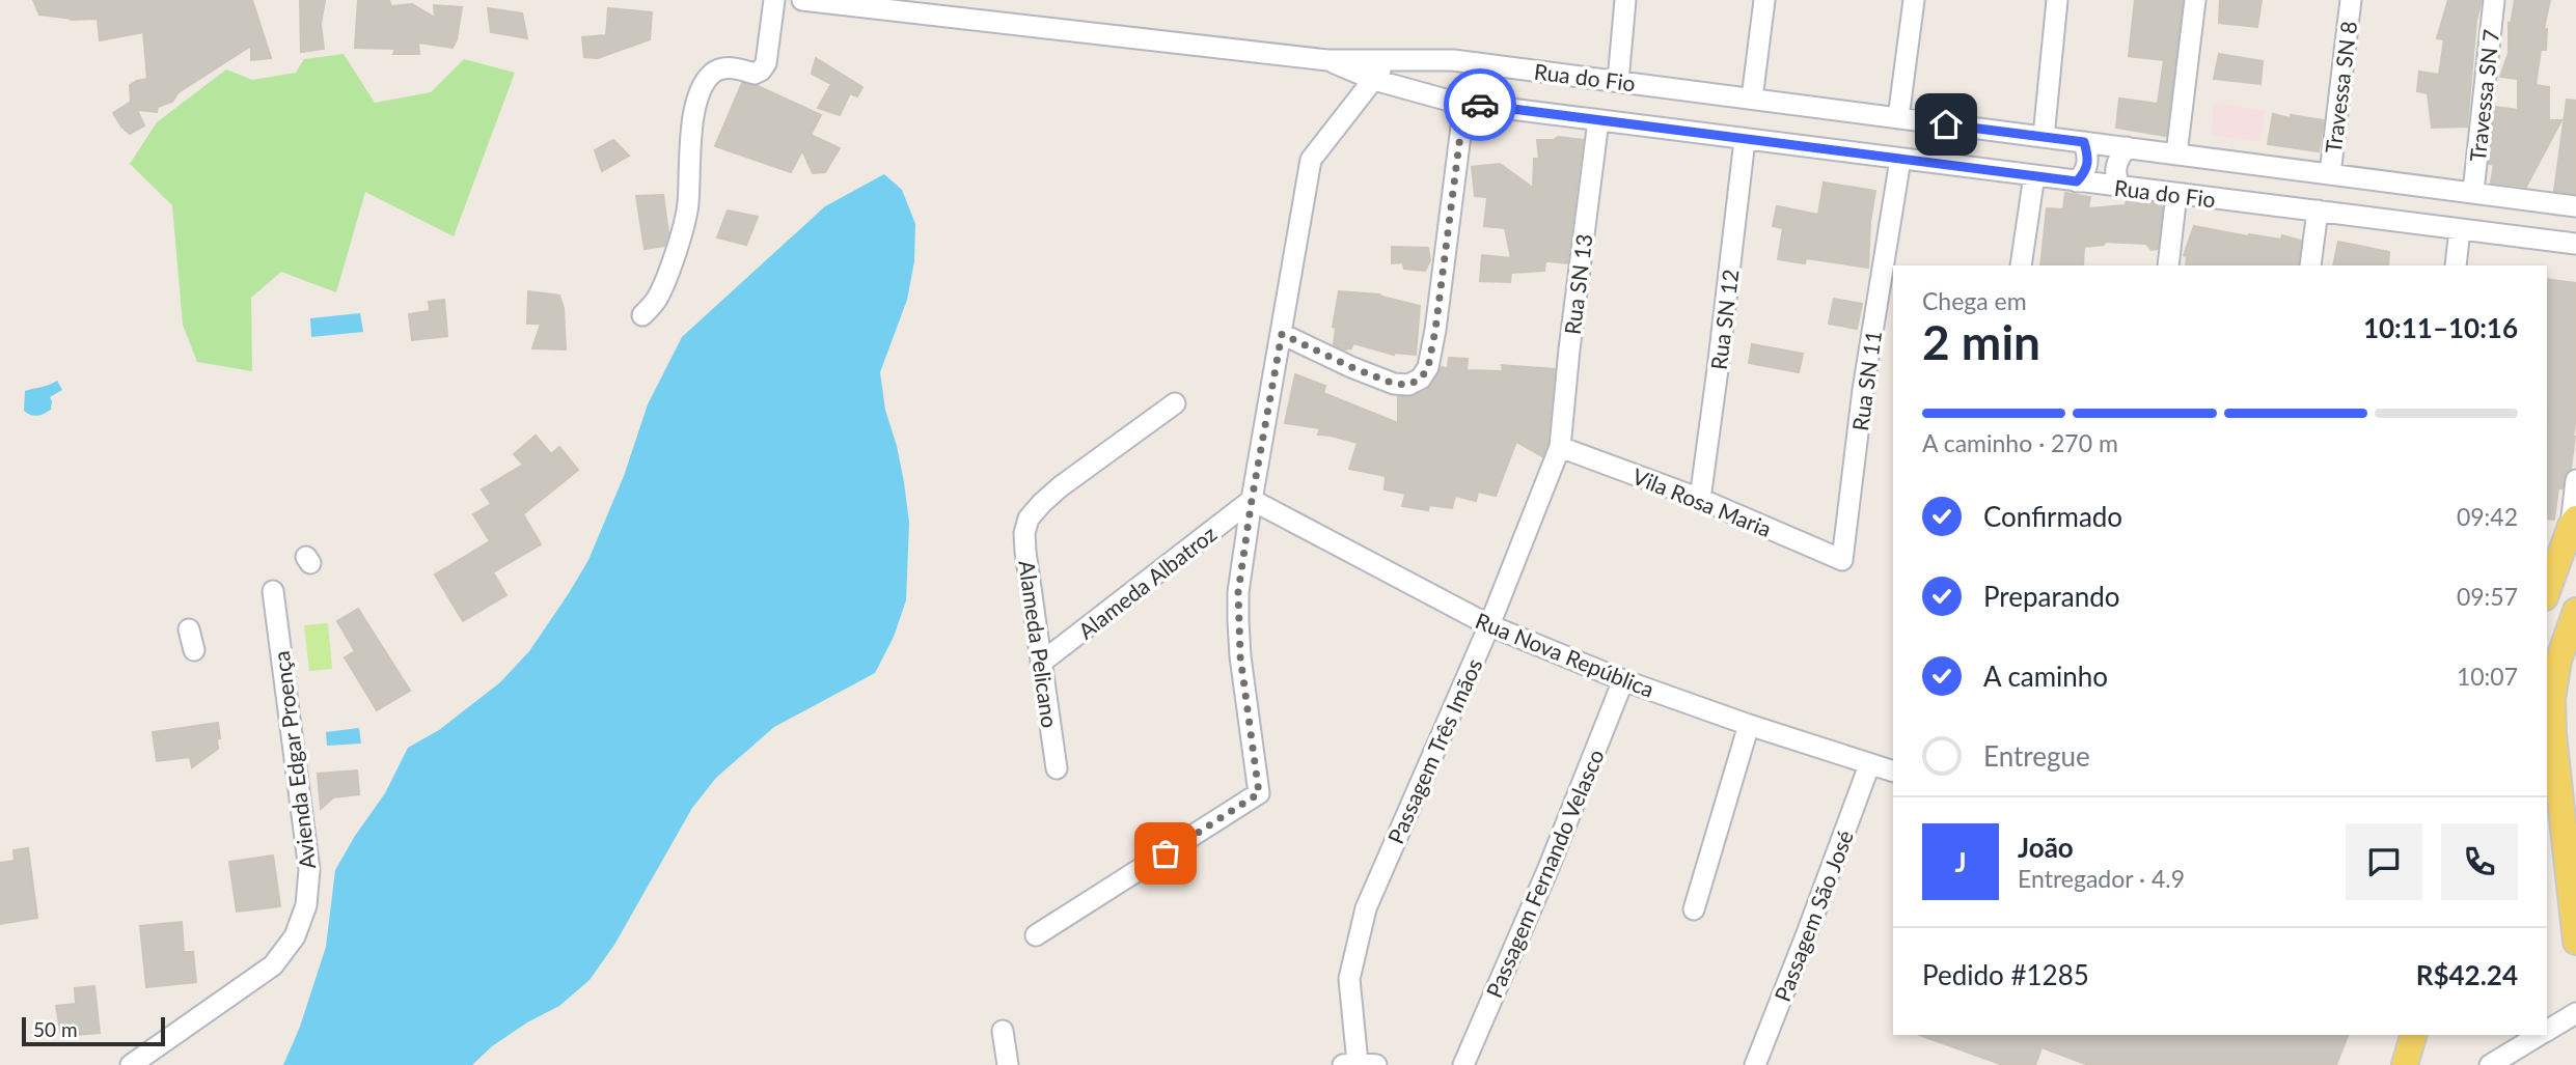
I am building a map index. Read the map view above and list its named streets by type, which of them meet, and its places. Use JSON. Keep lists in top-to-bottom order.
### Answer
{
  "streets": {
    "street": [
      "Rua do Fio",
      "Travessa SN 8",
      "Travessa SN 7",
      "Rua SN 13",
      "Rua SN 12",
      "Rua SN 11",
      "Vila Rosa Maria",
      "Alameda Albatroz",
      "Alameda Pelicano",
      "Rua Nova República",
      "Passagem Três Imãos",
      "Avienda Edgar Proença",
      "Passagem Fernando Velasco",
      "Passagem São José"
    ]
  },
  "crossings": [
    ["Rua do Fio", "Travessa SN 8"],
    ["Rua do Fio", "Travessa SN 7"],
    ["Rua do Fio", "Rua SN 13"],
    ["Rua do Fio", "Rua SN 12"],
    ["Rua do Fio", "Rua SN 11"],
    ["Rua SN 13", "Vila Rosa Maria"],
    ["Rua SN 13", "Passagem Três Imãos"],
    ["Rua SN 12", "Vila Rosa Maria"],
    ["Rua SN 11", "Vila Rosa Maria"],
    ["Vila Rosa Maria", "Passagem Três Imãos"],
    ["Alameda Albatroz", "Alameda Pelicano"],
    ["Alameda Albatroz", "Rua Nova República"],
    ["Rua Nova República", "Passagem Três Imãos"],
    ["Rua Nova República", "Passagem Fernando Velasco"],
    ["Rua Nova República", "Passagem São José"]
  ],
  "scale_bar": "50 m",
  "page": {
    "heading": ["2 min", "Chega em", "10:11–10:16"],
    "panel": [
      "João",
      "Entregador · 4.9",
      "Pedido #1285",
      "R$42.24"
    ],
    "bar": "A caminho · 270 m",
    "list": [
      ["Confirmado", "09:42"],
      ["Preparando", "09:57"],
      ["A caminho", "10:07"],
      "Entregue"
    ],
    "round": "J",
    "scale": "50 m"
  }
}
